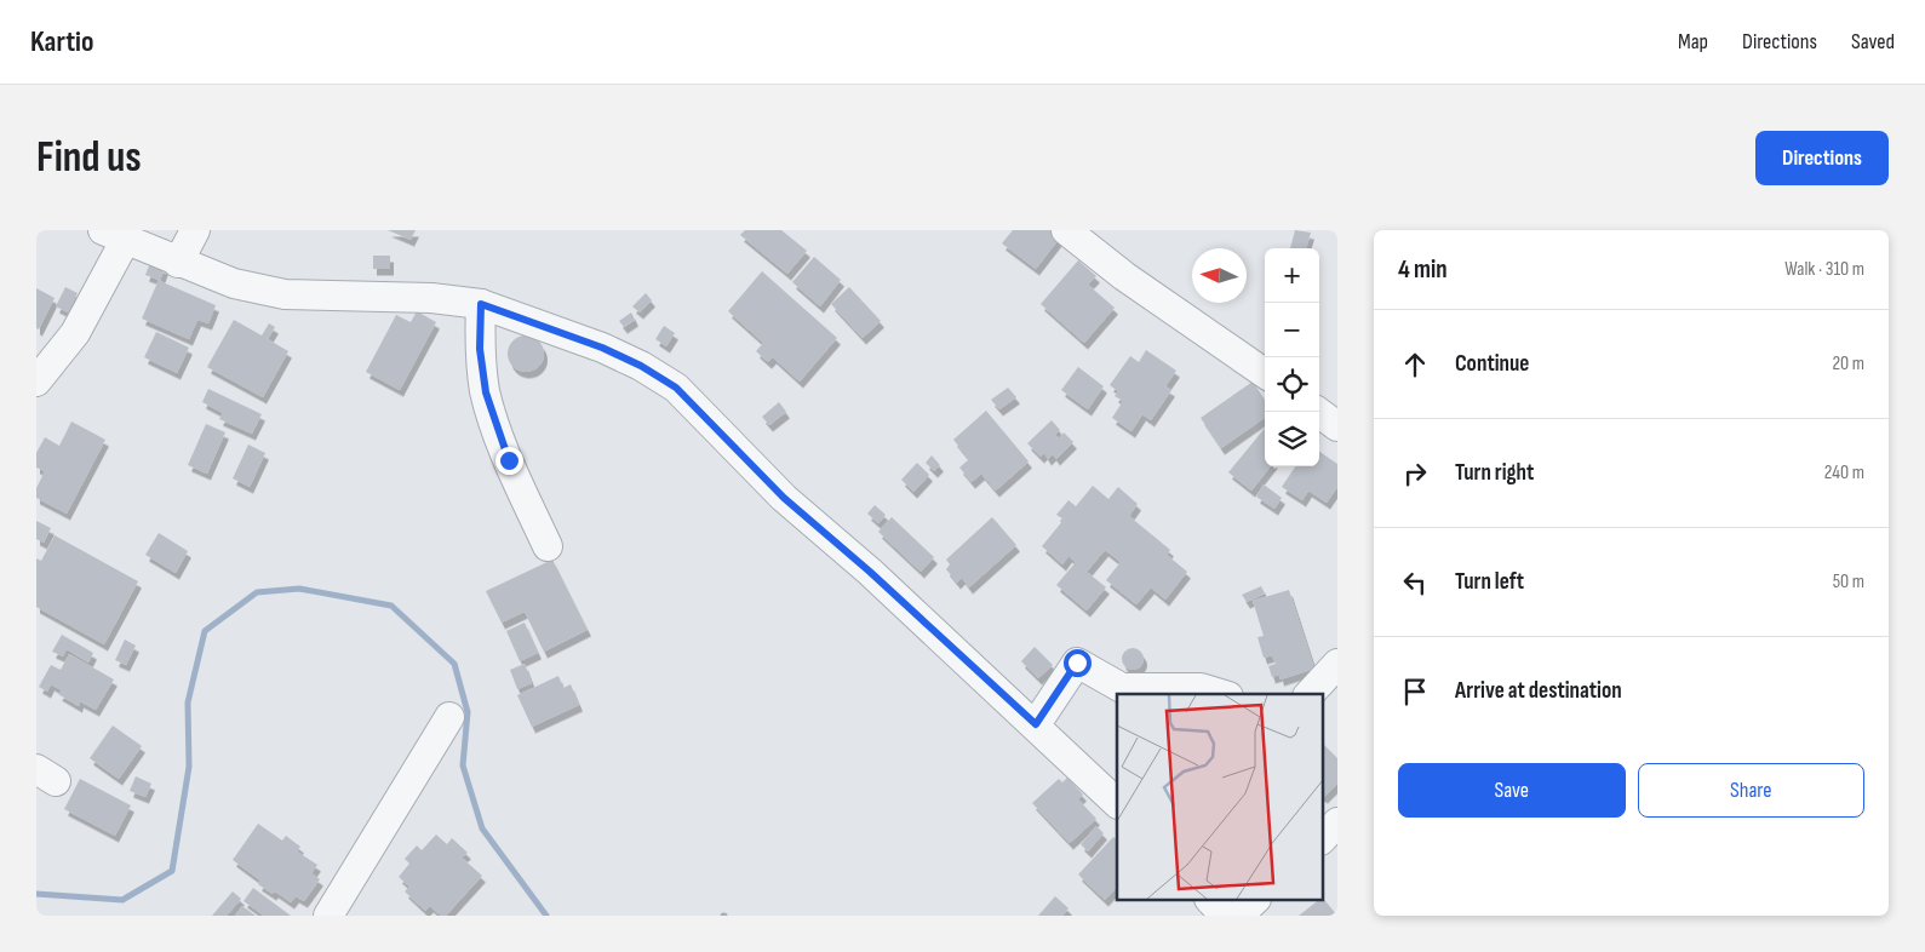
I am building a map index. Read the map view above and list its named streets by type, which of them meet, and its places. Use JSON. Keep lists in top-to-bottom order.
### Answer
{
  "north": "left",
  "page": {
    "header": "Kartio",
    "nav": ["Map", "Directions", "Saved"],
    "buttons": [
      "Directions",
      ["Save", "Share"]
    ],
    "title": "Find us",
    "heading": ["4 min", "Walk · 310 m"],
    "map_buttons": ["+", "−"],
    "list": [
      ["Continue", "20 m"],
      ["Turn right", "240 m"],
      ["Turn left", "50 m"],
      "Arrive at destination"
    ]
  }
}
